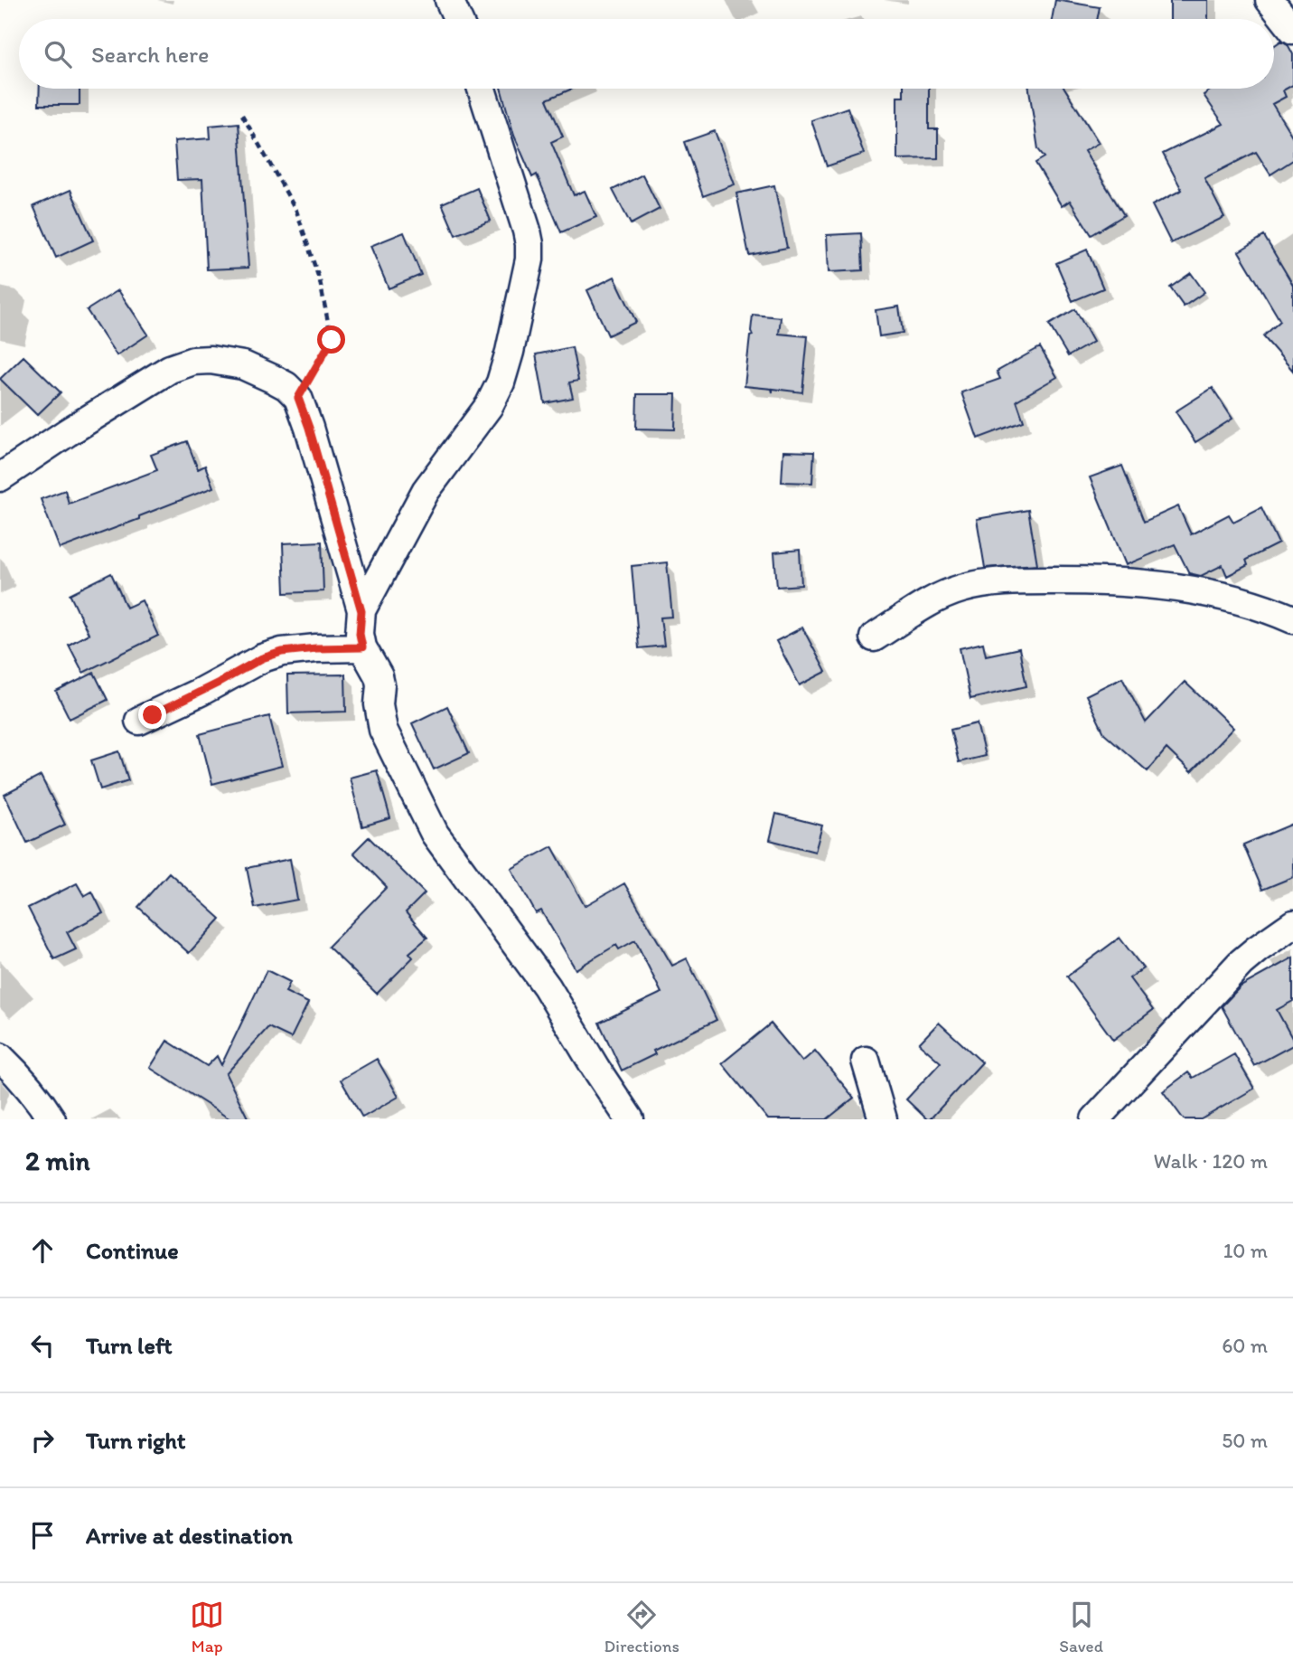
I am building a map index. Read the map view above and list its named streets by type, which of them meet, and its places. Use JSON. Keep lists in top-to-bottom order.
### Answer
{
  "page": {
    "search": "Search here",
    "heading": ["2 min", "Walk · 120 m"],
    "list": [
      ["Continue", "10 m"],
      ["Turn left", "60 m"],
      ["Turn right", "50 m"],
      "Arrive at destination"
    ],
    "nav": ["Map", "Directions", "Saved"]
  }
}
